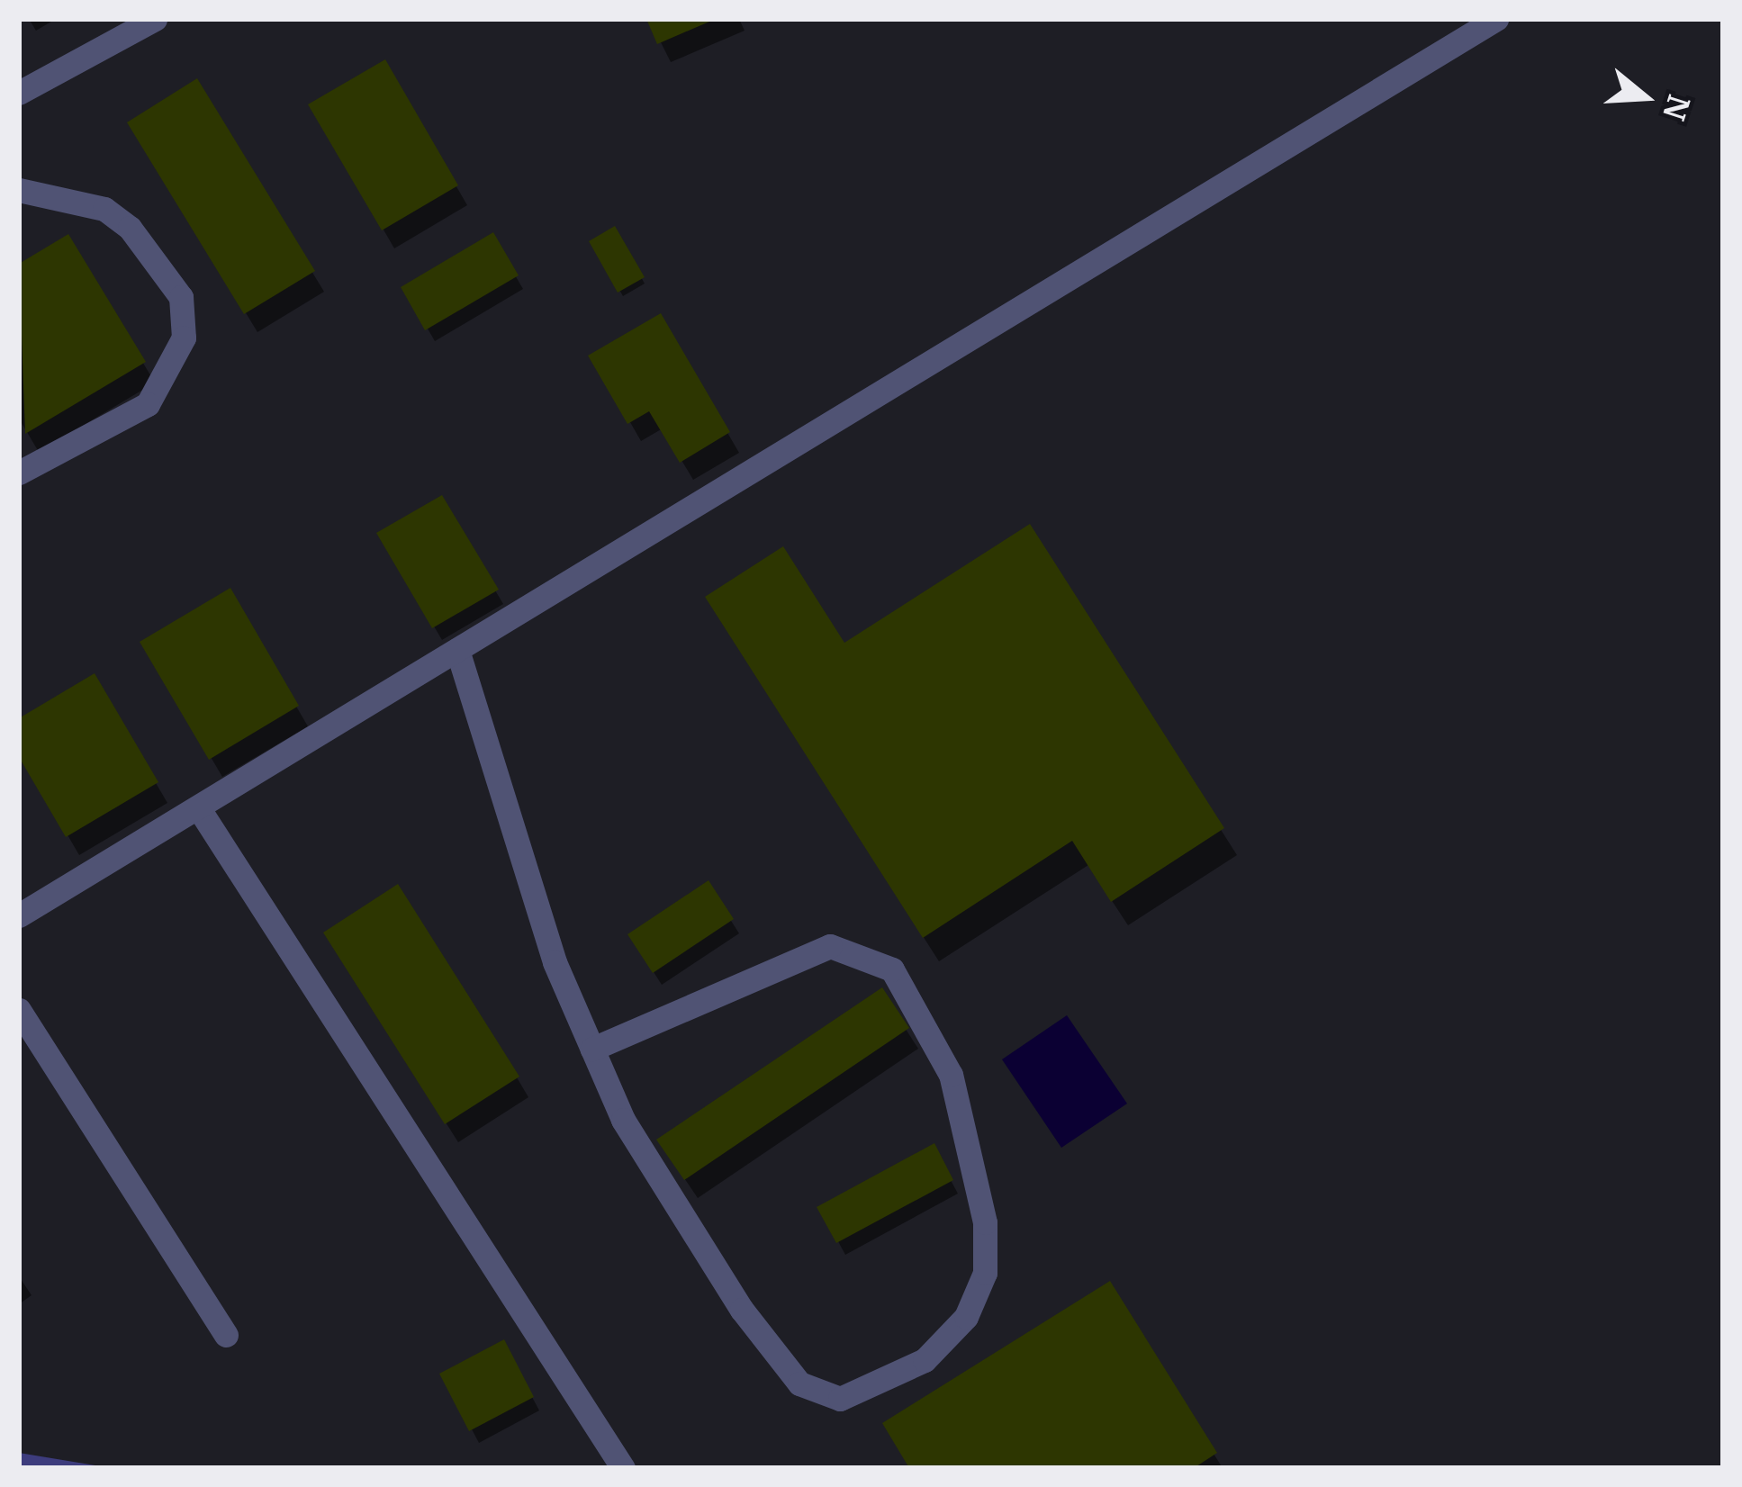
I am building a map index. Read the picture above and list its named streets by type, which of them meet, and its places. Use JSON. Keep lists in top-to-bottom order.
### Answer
{
  "north": "right"
}
